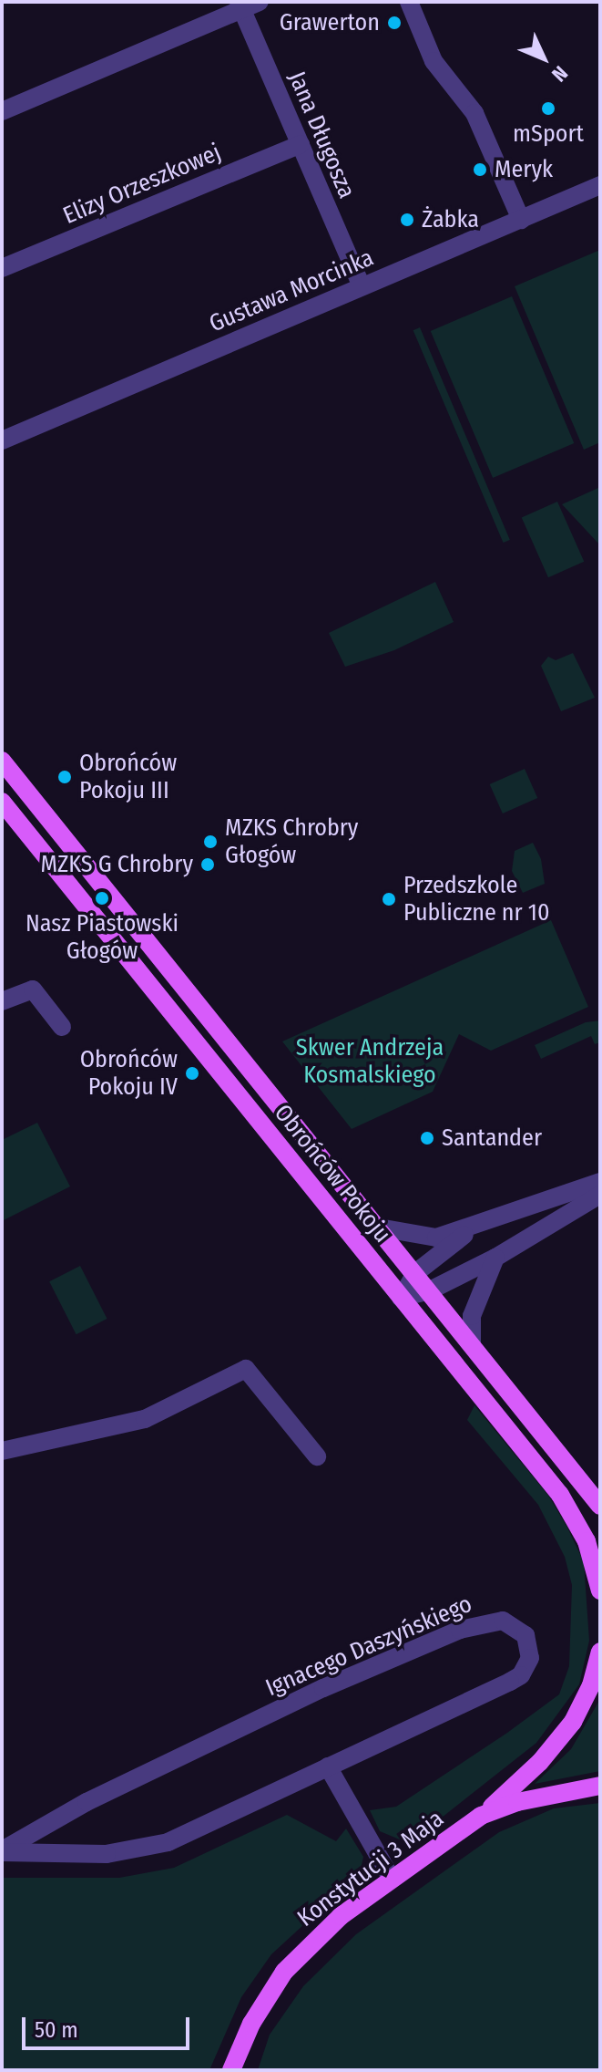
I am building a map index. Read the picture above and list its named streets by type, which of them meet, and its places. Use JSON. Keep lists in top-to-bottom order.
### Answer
{
  "streets": {
    "main road": ["Obrońców Pokoju", "Konstytucji 3 Maja"],
    "street": [
      "Jana Długosza",
      "Elizy Orzeszkowej",
      "Gustawa Morcinka",
      "Ignacego Daszyńskiego"
    ]
  },
  "crossings": [
    ["Jana Długosza", "Elizy Orzeszkowej"],
    ["Jana Długosza", "Gustawa Morcinka"]
  ],
  "parks": ["Skwer Andrzeja Kosmalskiego"],
  "places": [
    "Grawerton",
    "mSport",
    "Meryk",
    "Żabka",
    "Obrońców Pokoju III",
    "MZKS Chrobry Głogów",
    "MZKS G Chrobry",
    "Nasz Piastowski Głogów",
    "Przedszkole Publiczne nr 10",
    "Obrońców Pokoju IV",
    "Santander"
  ],
  "scale_bar": "50 m",
  "north": "bottom right"
}
